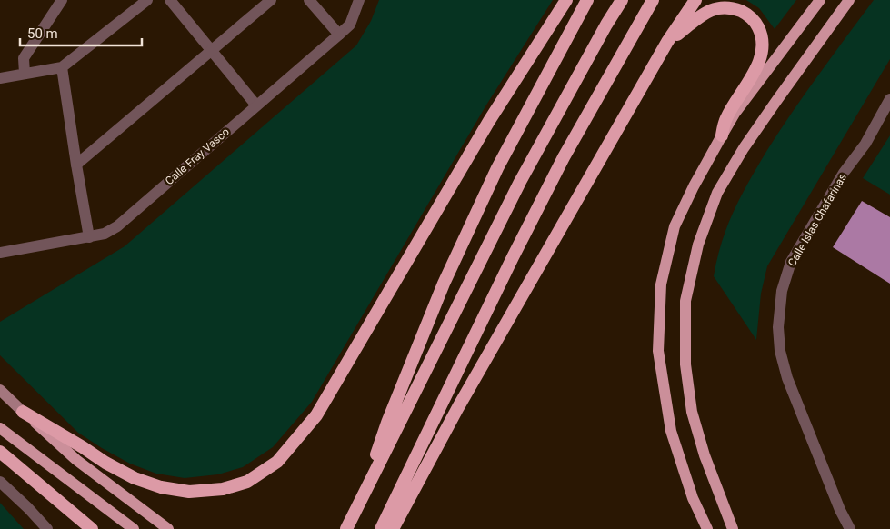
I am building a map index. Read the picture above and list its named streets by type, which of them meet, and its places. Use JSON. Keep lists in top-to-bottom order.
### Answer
{
  "streets": {
    "street": ["Calle Fray Vasco", "Calle Islas Chafarinas"]
  },
  "scale_bar": "50 m"
}
